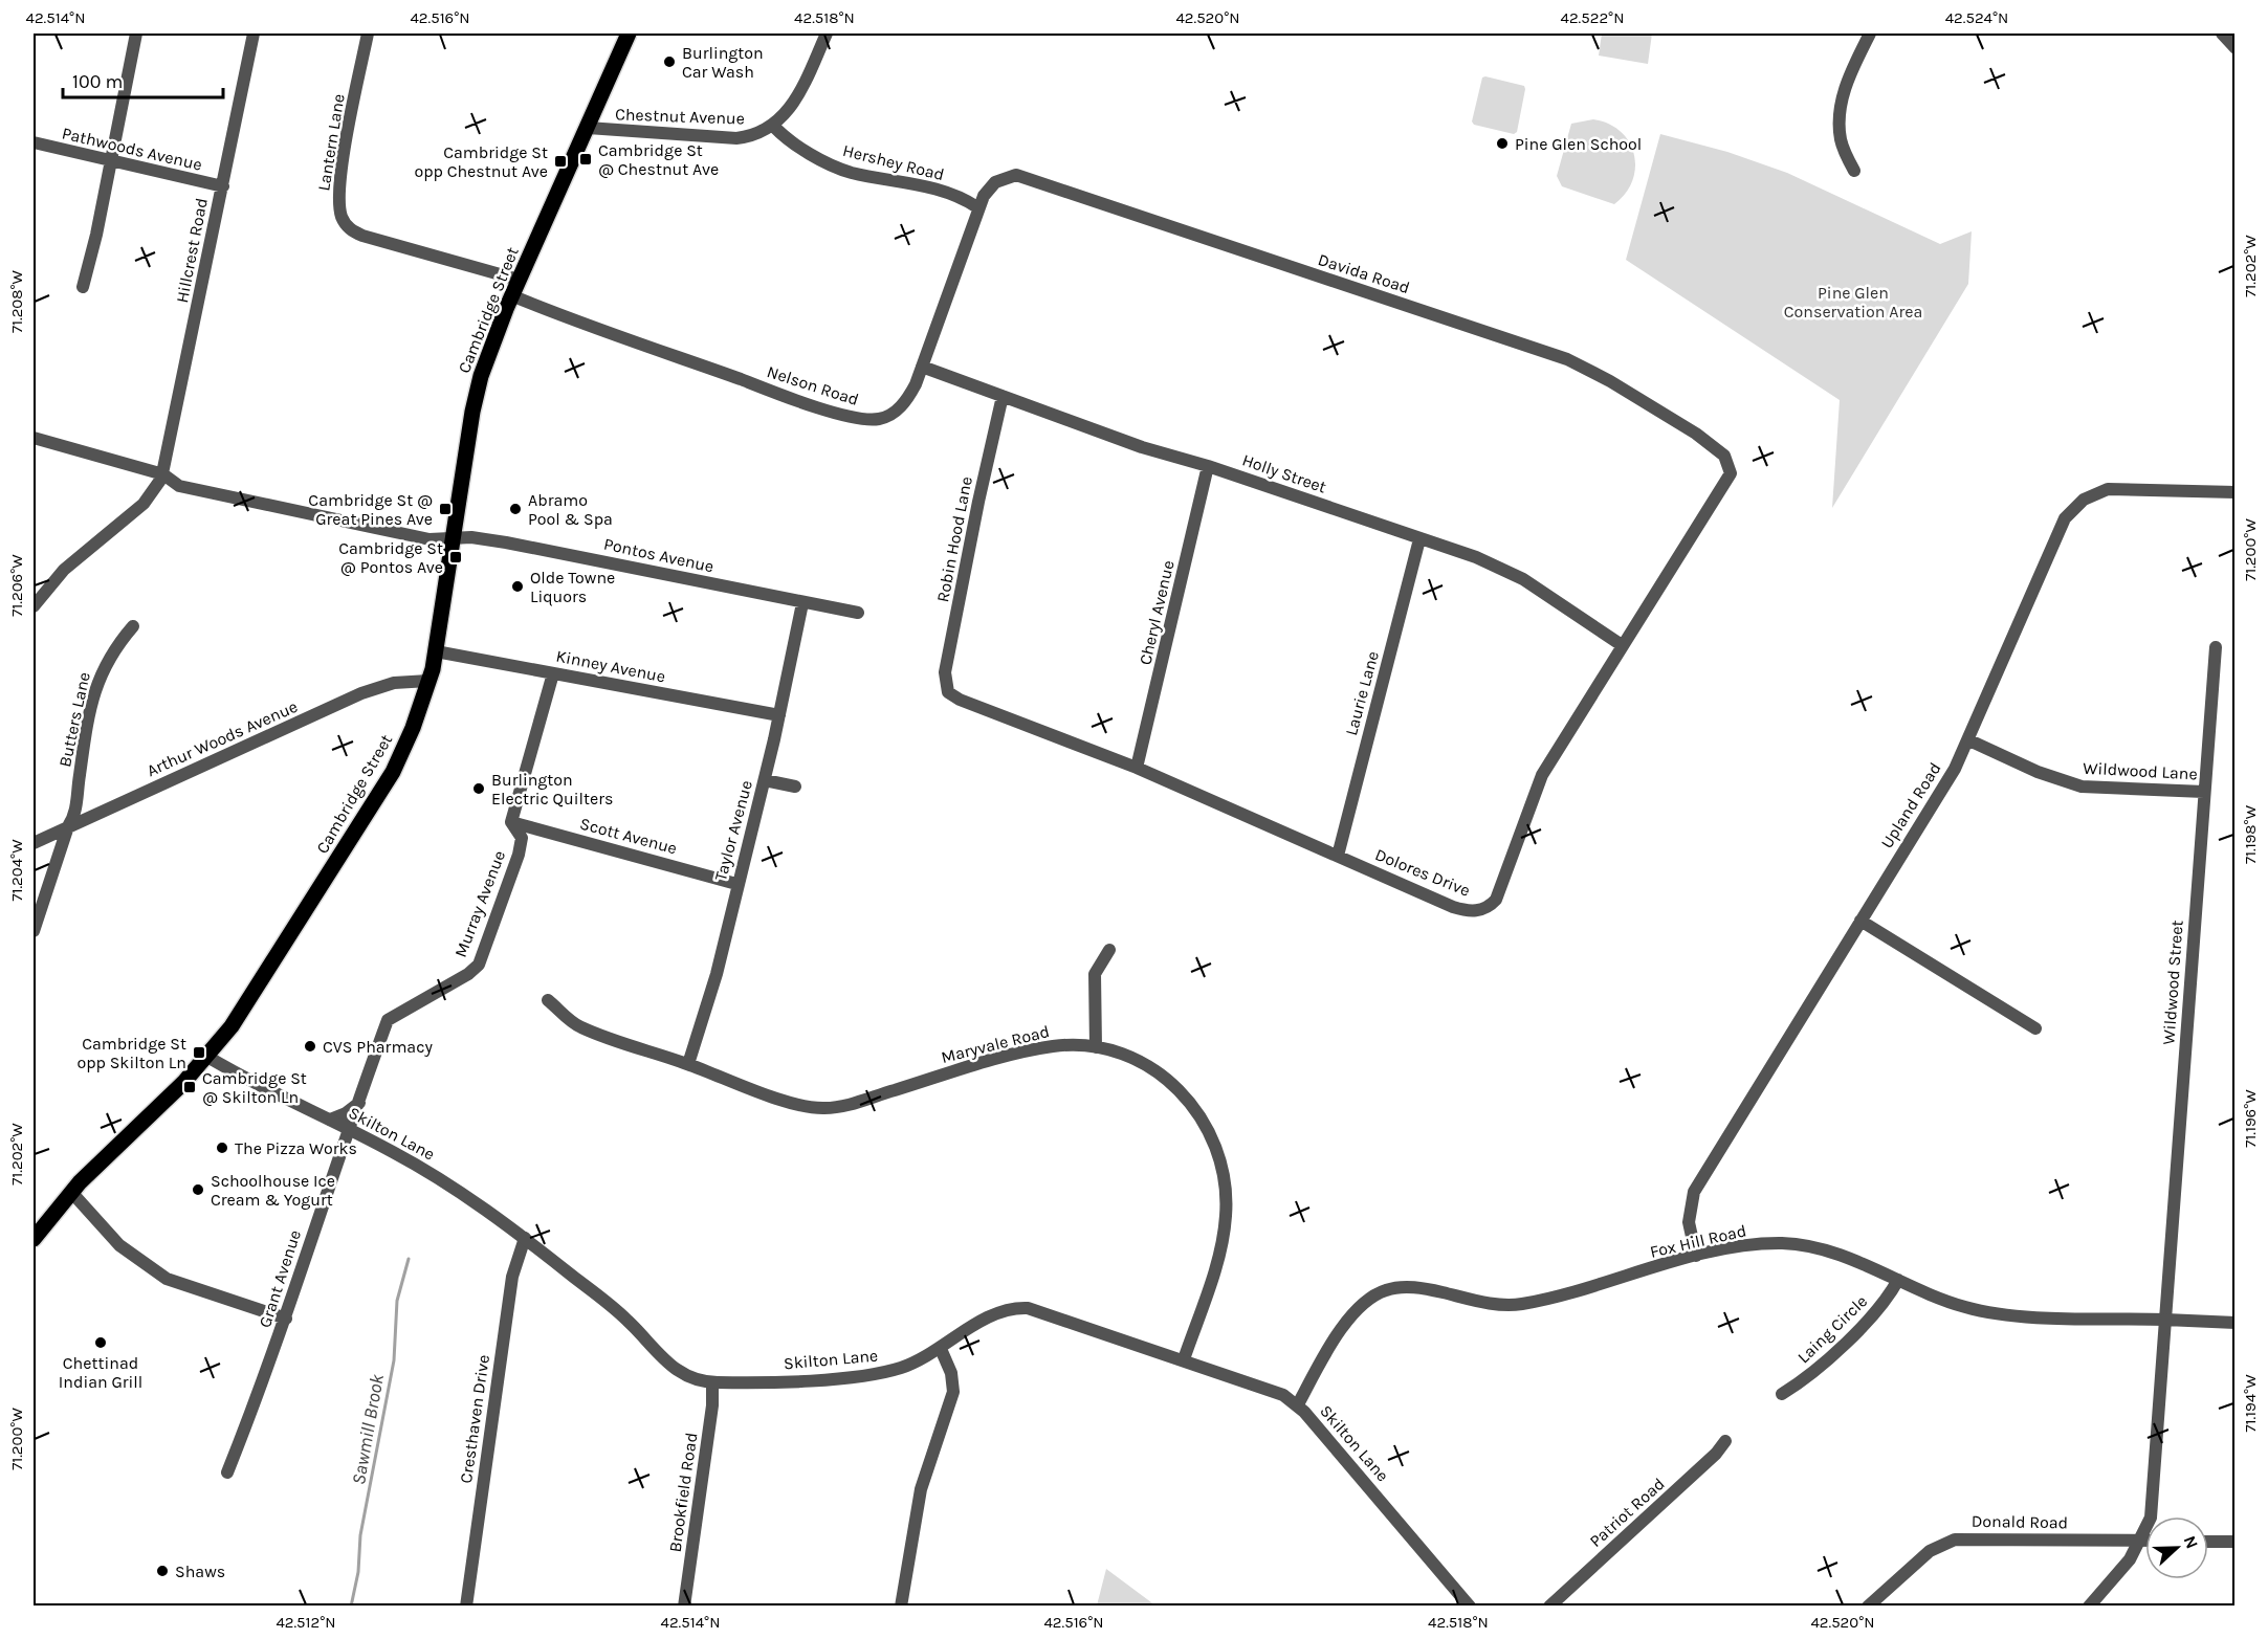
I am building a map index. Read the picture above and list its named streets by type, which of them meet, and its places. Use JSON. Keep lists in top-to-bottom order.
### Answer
{
  "streets": {
    "main road": ["Cambridge Street"],
    "street": [
      "Chestnut Avenue",
      "Lantern Lane",
      "Pathwoods Avenue",
      "Hershey Road",
      "Hillcrest Road",
      "Davida Road",
      "Nelson Road",
      "Holly Street",
      "Robin Hood Lane",
      "Pontos Avenue",
      "Cheryl Avenue",
      "Kinney Avenue",
      "Laurie Lane",
      "Butters Lane",
      "Arthur Woods Avenue",
      "Wildwood Lane",
      "Upland Road",
      "Taylor Avenue",
      "Scott Avenue",
      "Dolores Drive",
      "Murray Avenue",
      "Wildwood Street",
      "Maryvale Road",
      "Skilton Lane",
      "Fox Hill Road",
      "Grant Avenue",
      "Laing Circle",
      "Cresthaven Drive",
      "Brookfield Road",
      "Patriot Road",
      "Donald Road"
    ]
  },
  "crossings": [
    ["Chestnut Avenue", "Hershey Road"],
    ["Chestnut Avenue", "Cambridge Street"],
    ["Lantern Lane", "Cambridge Street"],
    ["Pathwoods Avenue", "Hillcrest Road"],
    ["Hershey Road", "Davida Road"],
    ["Hershey Road", "Nelson Road"],
    ["Hillcrest Road", "Pontos Avenue"],
    ["Davida Road", "Nelson Road"],
    ["Davida Road", "Dolores Drive"],
    ["Cambridge Street", "Nelson Road"],
    ["Cambridge Street", "Pontos Avenue"],
    ["Cambridge Street", "Kinney Avenue"],
    ["Cambridge Street", "Arthur Woods Avenue"],
    ["Cambridge Street", "Skilton Lane"],
    ["Nelson Road", "Holly Street"],
    ["Holly Street", "Robin Hood Lane"],
    ["Holly Street", "Cheryl Avenue"],
    ["Holly Street", "Laurie Lane"],
    ["Holly Street", "Dolores Drive"],
    ["Robin Hood Lane", "Dolores Drive"],
    ["Pontos Avenue", "Taylor Avenue"],
    ["Cheryl Avenue", "Dolores Drive"],
    ["Kinney Avenue", "Taylor Avenue"],
    ["Laurie Lane", "Dolores Drive"],
    ["Butters Lane", "Arthur Woods Avenue"],
    ["Wildwood Lane", "Upland Road"],
    ["Wildwood Lane", "Wildwood Street"],
    ["Upland Road", "Fox Hill Road"],
    ["Taylor Avenue", "Scott Avenue"],
    ["Taylor Avenue", "Maryvale Road"],
    ["Scott Avenue", "Murray Avenue"],
    ["Murray Avenue", "Skilton Lane"],
    ["Murray Avenue", "Grant Avenue"],
    ["Wildwood Street", "Fox Hill Road"],
    ["Wildwood Street", "Donald Road"],
    ["Maryvale Road", "Skilton Lane"],
    ["Skilton Lane", "Fox Hill Road"],
    ["Skilton Lane", "Grant Avenue"],
    ["Skilton Lane", "Cresthaven Drive"],
    ["Skilton Lane", "Brookfield Road"],
    ["Fox Hill Road", "Laing Circle"]
  ],
  "water": ["Sawmill Brook"],
  "parks": ["Pine Glen Conservation Area"],
  "places": {
    "other": [
      "Burlington Car Wash",
      "Pine Glen School",
      "Abramo Pool & Spa",
      "Olde Towne Liquors",
      "Burlington Electric Quilters",
      "CVS Pharmacy",
      "The Pizza Works",
      "Schoolhouse Ice Cream & Yogurt",
      "Chettinad Indian Grill",
      "Shaws"
    ],
    "transit": [
      "Cambridge St @ Chestnut Ave",
      "Cambridge St opp Chestnut Ave",
      "Cambridge St @ Great Pines Ave",
      "Cambridge St @ Pontos Ave",
      "Cambridge St opp Skilton Ln",
      "Cambridge St @ Skilton Ln"
    ]
  },
  "scale_bar": "100 m",
  "north": "right",
  "coordinates": [
    "42.514°N",
    "42.516°N",
    "42.518°N",
    "42.520°N",
    "42.522°N",
    "42.524°N",
    "71.202°W",
    "71.208°W",
    "71.200°W",
    "71.206°W",
    "71.198°W",
    "71.204°W",
    "71.196°W",
    "71.194°W",
    "42.512°N"
  ]
}
